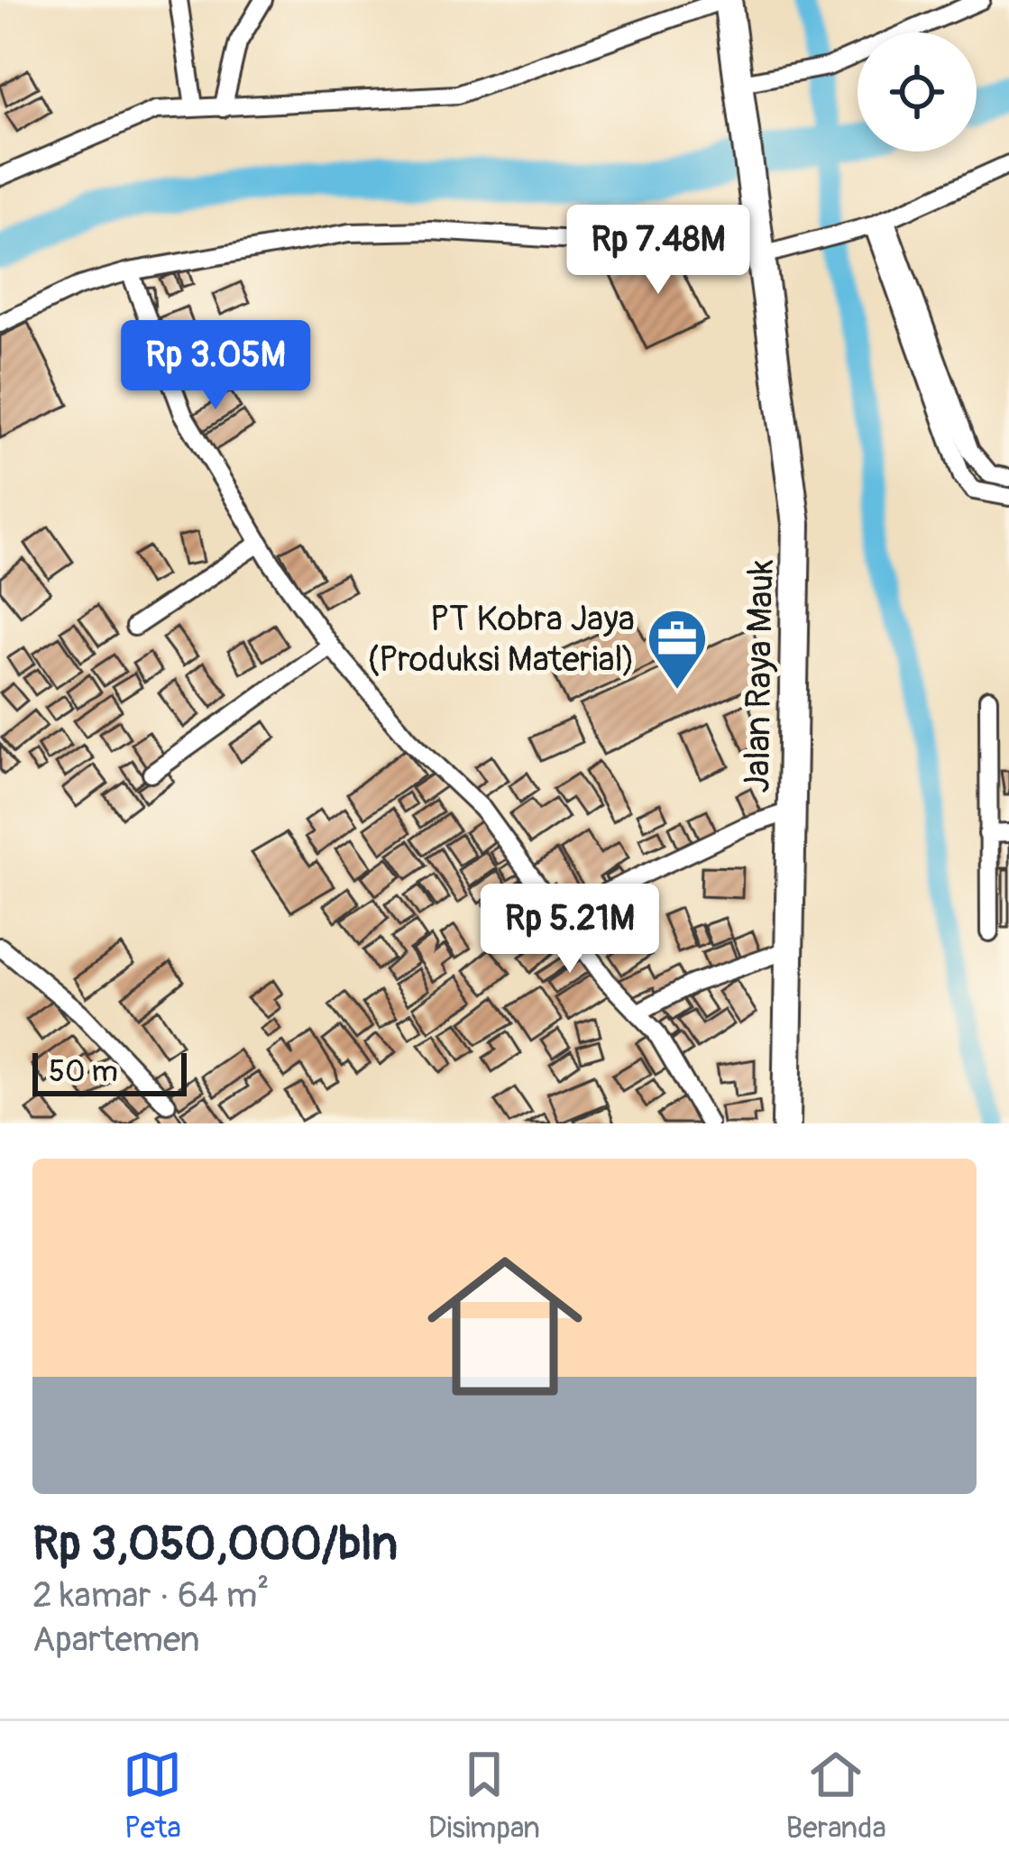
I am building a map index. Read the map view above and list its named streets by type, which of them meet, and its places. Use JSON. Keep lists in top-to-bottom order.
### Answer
{
  "streets": {
    "main road": ["Jalan Raya Mauk"]
  },
  "places": {
    "office": ["PT Kobra Jaya (Produksi Material)"]
  },
  "scale_bar": "50 m",
  "page": {
    "price": ["Rp 7.48M", "Rp 3.05M", "Rp 5.21M"],
    "scale": "50 m",
    "list": [
      {
        "name": "Rp 3,050,000/bln",
        "note": "2 kamar · 64 m² · Apartemen"
      }
    ],
    "tabs": ["Peta", "Disimpan", "Beranda"]
  }
}
